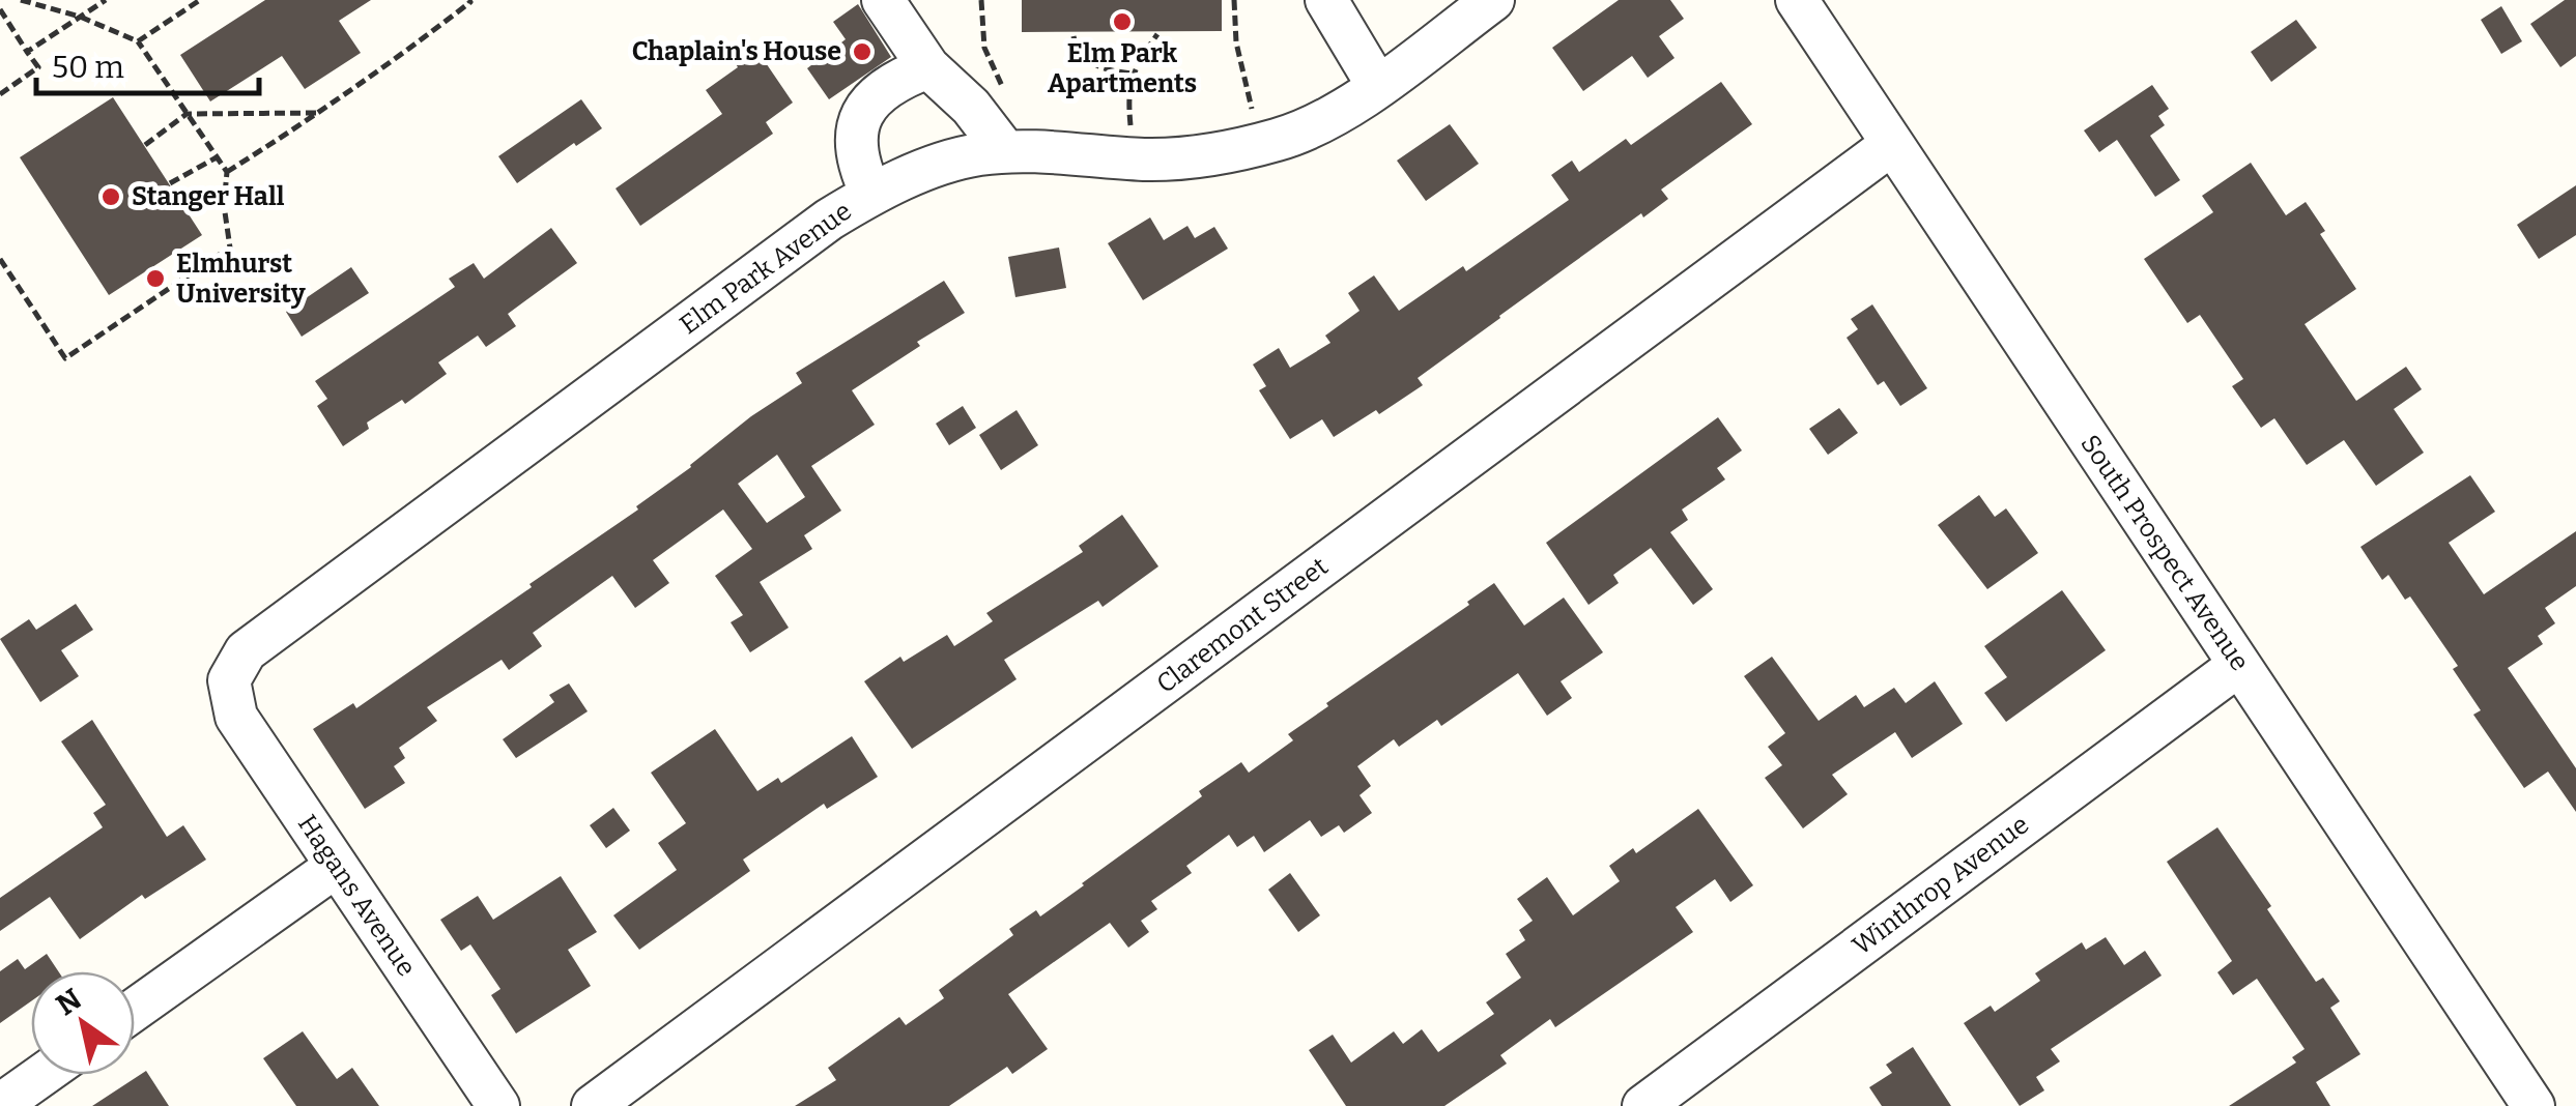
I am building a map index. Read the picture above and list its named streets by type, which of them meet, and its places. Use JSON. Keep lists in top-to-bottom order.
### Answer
{
  "streets": {
    "street": [
      "Elm Park Avenue",
      "South Prospect Avenue",
      "Claremont Street",
      "Winthrop Avenue",
      "Hagans Avenue"
    ]
  },
  "crossings": [
    ["Elm Park Avenue", "Hagans Avenue"],
    ["South Prospect Avenue", "Claremont Street"],
    ["South Prospect Avenue", "Winthrop Avenue"]
  ],
  "places": [
    "Elm Park Apartments",
    "Chaplain's House",
    "Stanger Hall",
    "Elmhurst University"
  ],
  "scale_bar": "50 m",
  "north": "top left"
}
